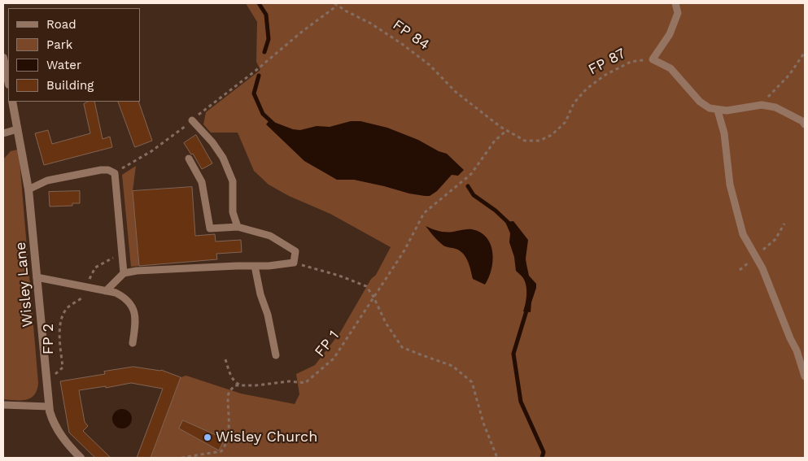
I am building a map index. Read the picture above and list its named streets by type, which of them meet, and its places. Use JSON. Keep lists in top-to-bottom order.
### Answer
{
  "streets": {
    "street": ["Wisley Lane"],
    "path": [
      "FP 84",
      "FP 87",
      "FP 2",
      "FP 1"
    ]
  },
  "crossings": [
    ["FP 84", "FP 87"],
    ["FP 84", "FP 1"],
    ["FP 87", "FP 1"],
    ["Wisley Lane", "FP 2"]
  ],
  "places": ["Wisley Church"],
  "legend": [
    "Road",
    "Park",
    "Water",
    "Building"
  ]
}
